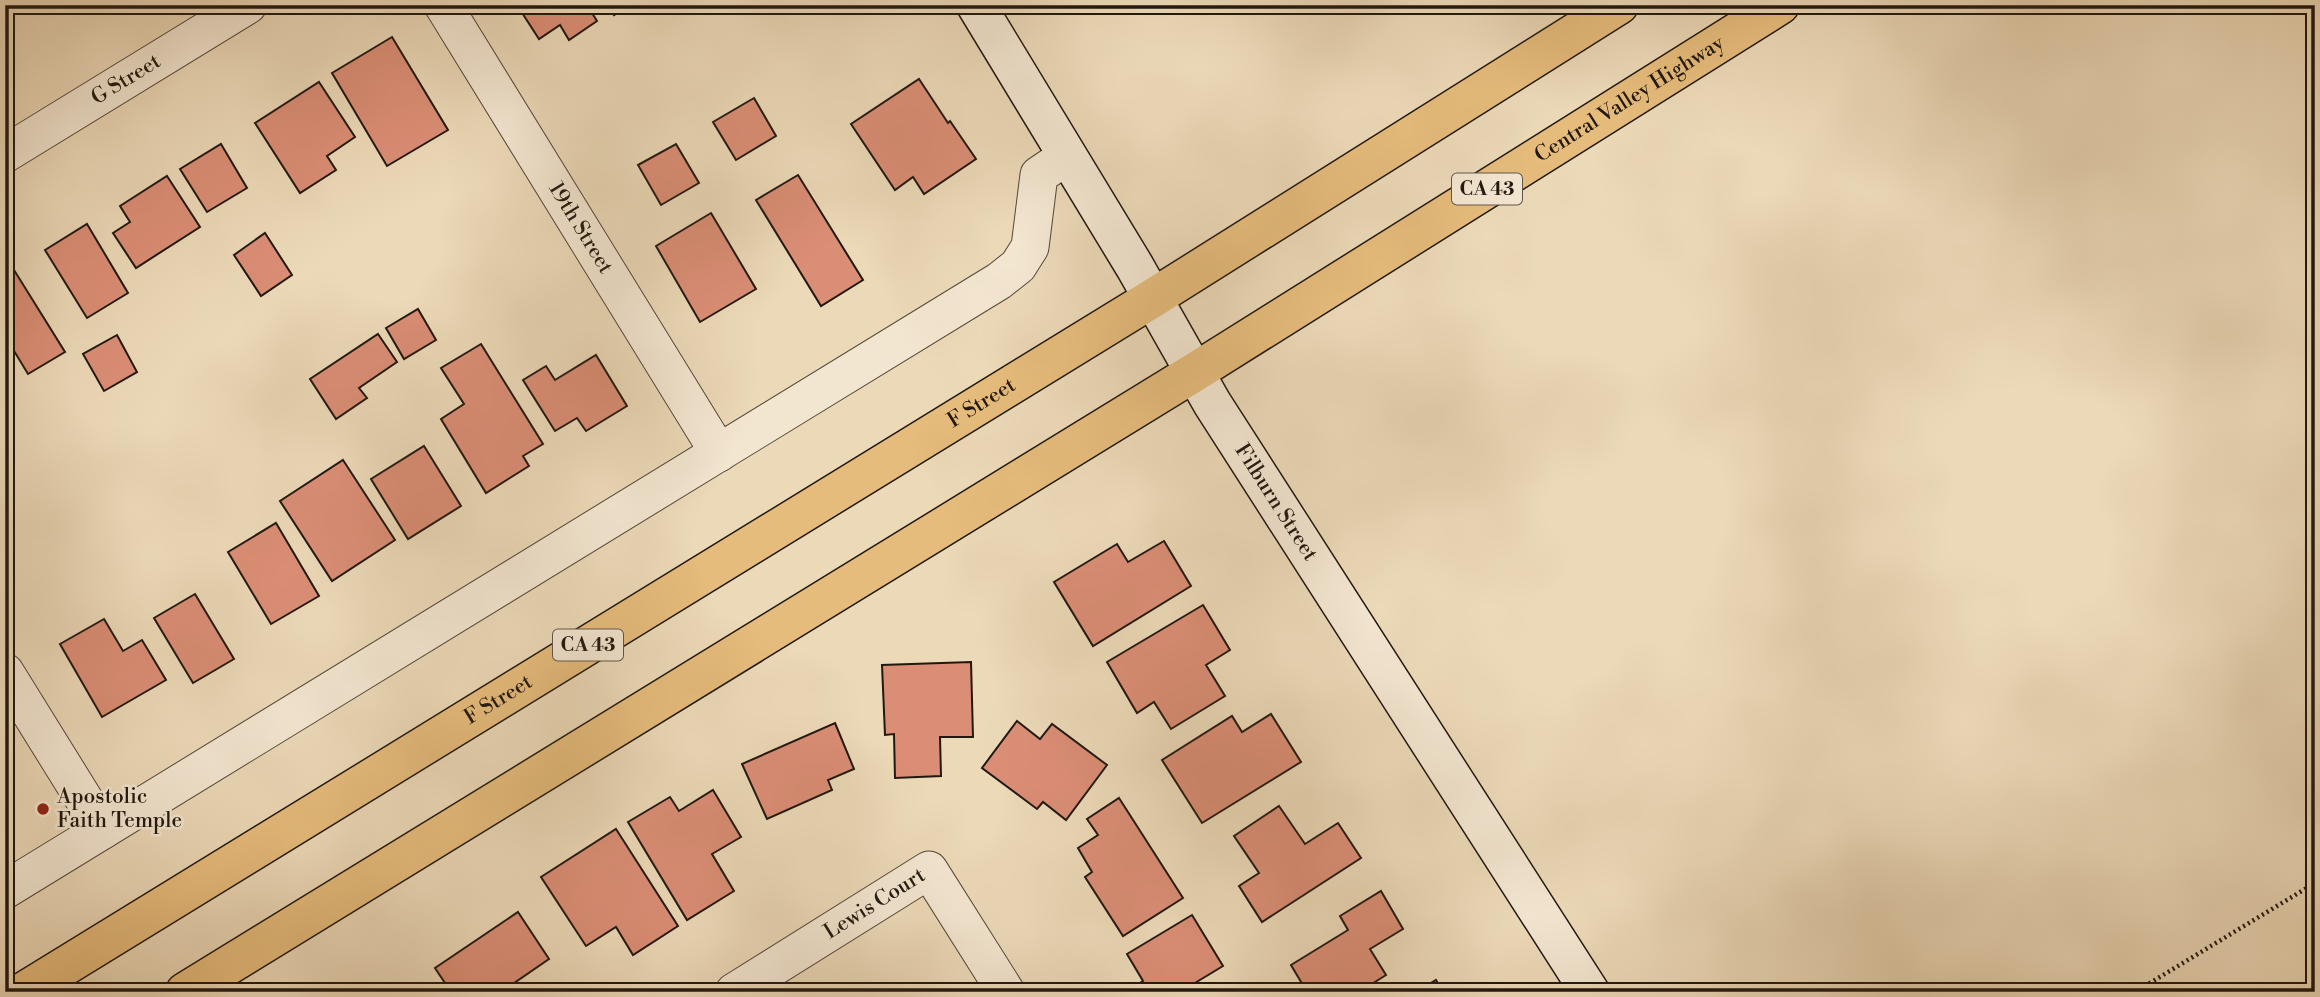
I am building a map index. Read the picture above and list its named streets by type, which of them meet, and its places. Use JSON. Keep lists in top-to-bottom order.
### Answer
{
  "streets": {
    "main road": ["Central Valley Highway", "CA 43", "F Street"],
    "street": [
      "G Street",
      "19th Street",
      "Filburn Street",
      "Lewis Court"
    ]
  },
  "crossings": [
    ["Central Valley Highway", "CA 43"],
    ["Central Valley Highway", "Filburn Street"],
    ["CA 43", "F Street"],
    ["CA 43", "Filburn Street"],
    ["F Street", "Filburn Street"]
  ],
  "places": ["Apostolic Faith Temple"]
}
